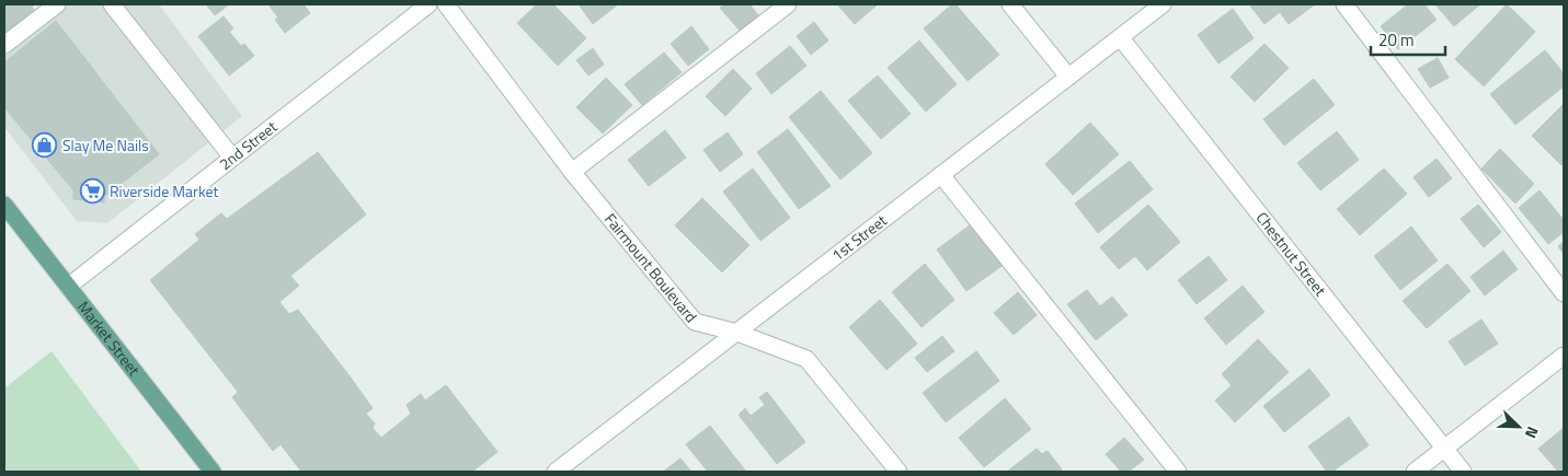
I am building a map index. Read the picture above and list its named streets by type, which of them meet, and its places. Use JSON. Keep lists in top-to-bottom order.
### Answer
{
  "streets": {
    "main road": ["Market Street"],
    "street": [
      "2nd Street",
      "1st Street",
      "Chestnut Street",
      "Fairmount Boulevard"
    ]
  },
  "crossings": [
    ["2nd Street", "Market Street"],
    ["1st Street", "Chestnut Street"],
    ["1st Street", "Fairmount Boulevard"]
  ],
  "places": {
    "shop": ["Slay Me Nails"],
    "supermarket": ["Riverside Market"]
  },
  "scale_bar": "20 m",
  "north": "bottom right"
}
